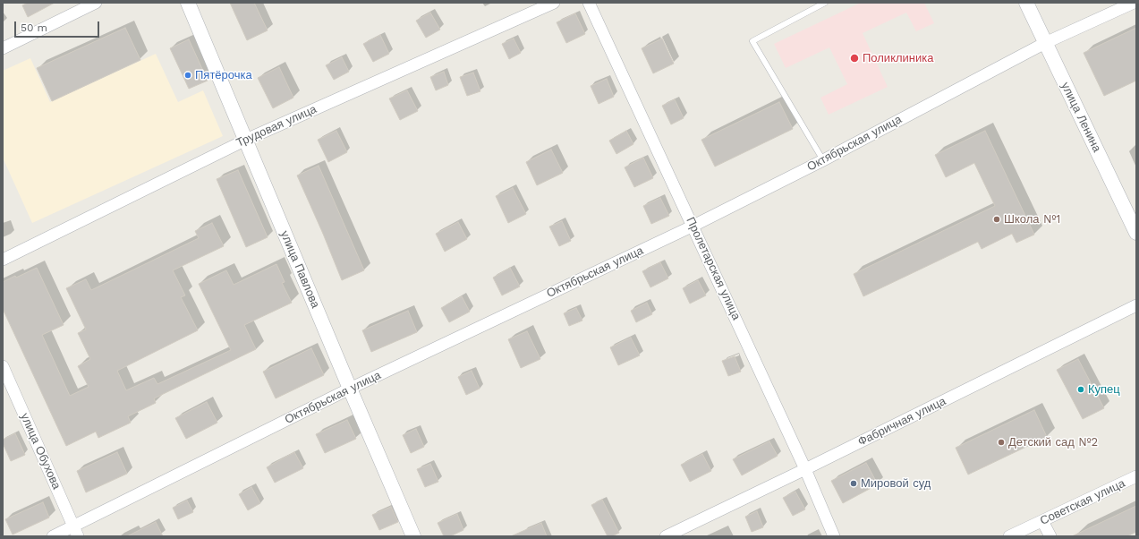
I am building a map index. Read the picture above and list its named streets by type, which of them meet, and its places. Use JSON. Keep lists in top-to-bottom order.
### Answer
{
  "streets": {
    "street": [
      "улица Ленина",
      "Трудовая улица",
      "Октябрьская улица",
      "Пролетарская улица",
      "улица Павлова",
      "Фабричная улица",
      "улица Обухова",
      "Советская улица"
    ]
  },
  "crossings": [
    ["улица Ленина", "Октябрьская улица"],
    ["Трудовая улица", "улица Павлова"],
    ["Октябрьская улица", "Пролетарская улица"],
    ["Октябрьская улица", "улица Павлова"],
    ["Октябрьская улица", "улица Обухова"],
    ["Пролетарская улица", "Фабричная улица"]
  ],
  "places": [
    "Поликлиника",
    "Пятёрочка",
    "Школа №1",
    "Купец",
    "Детский сад №2",
    "Мировой суд"
  ],
  "scale_bar": "50 m"
}
